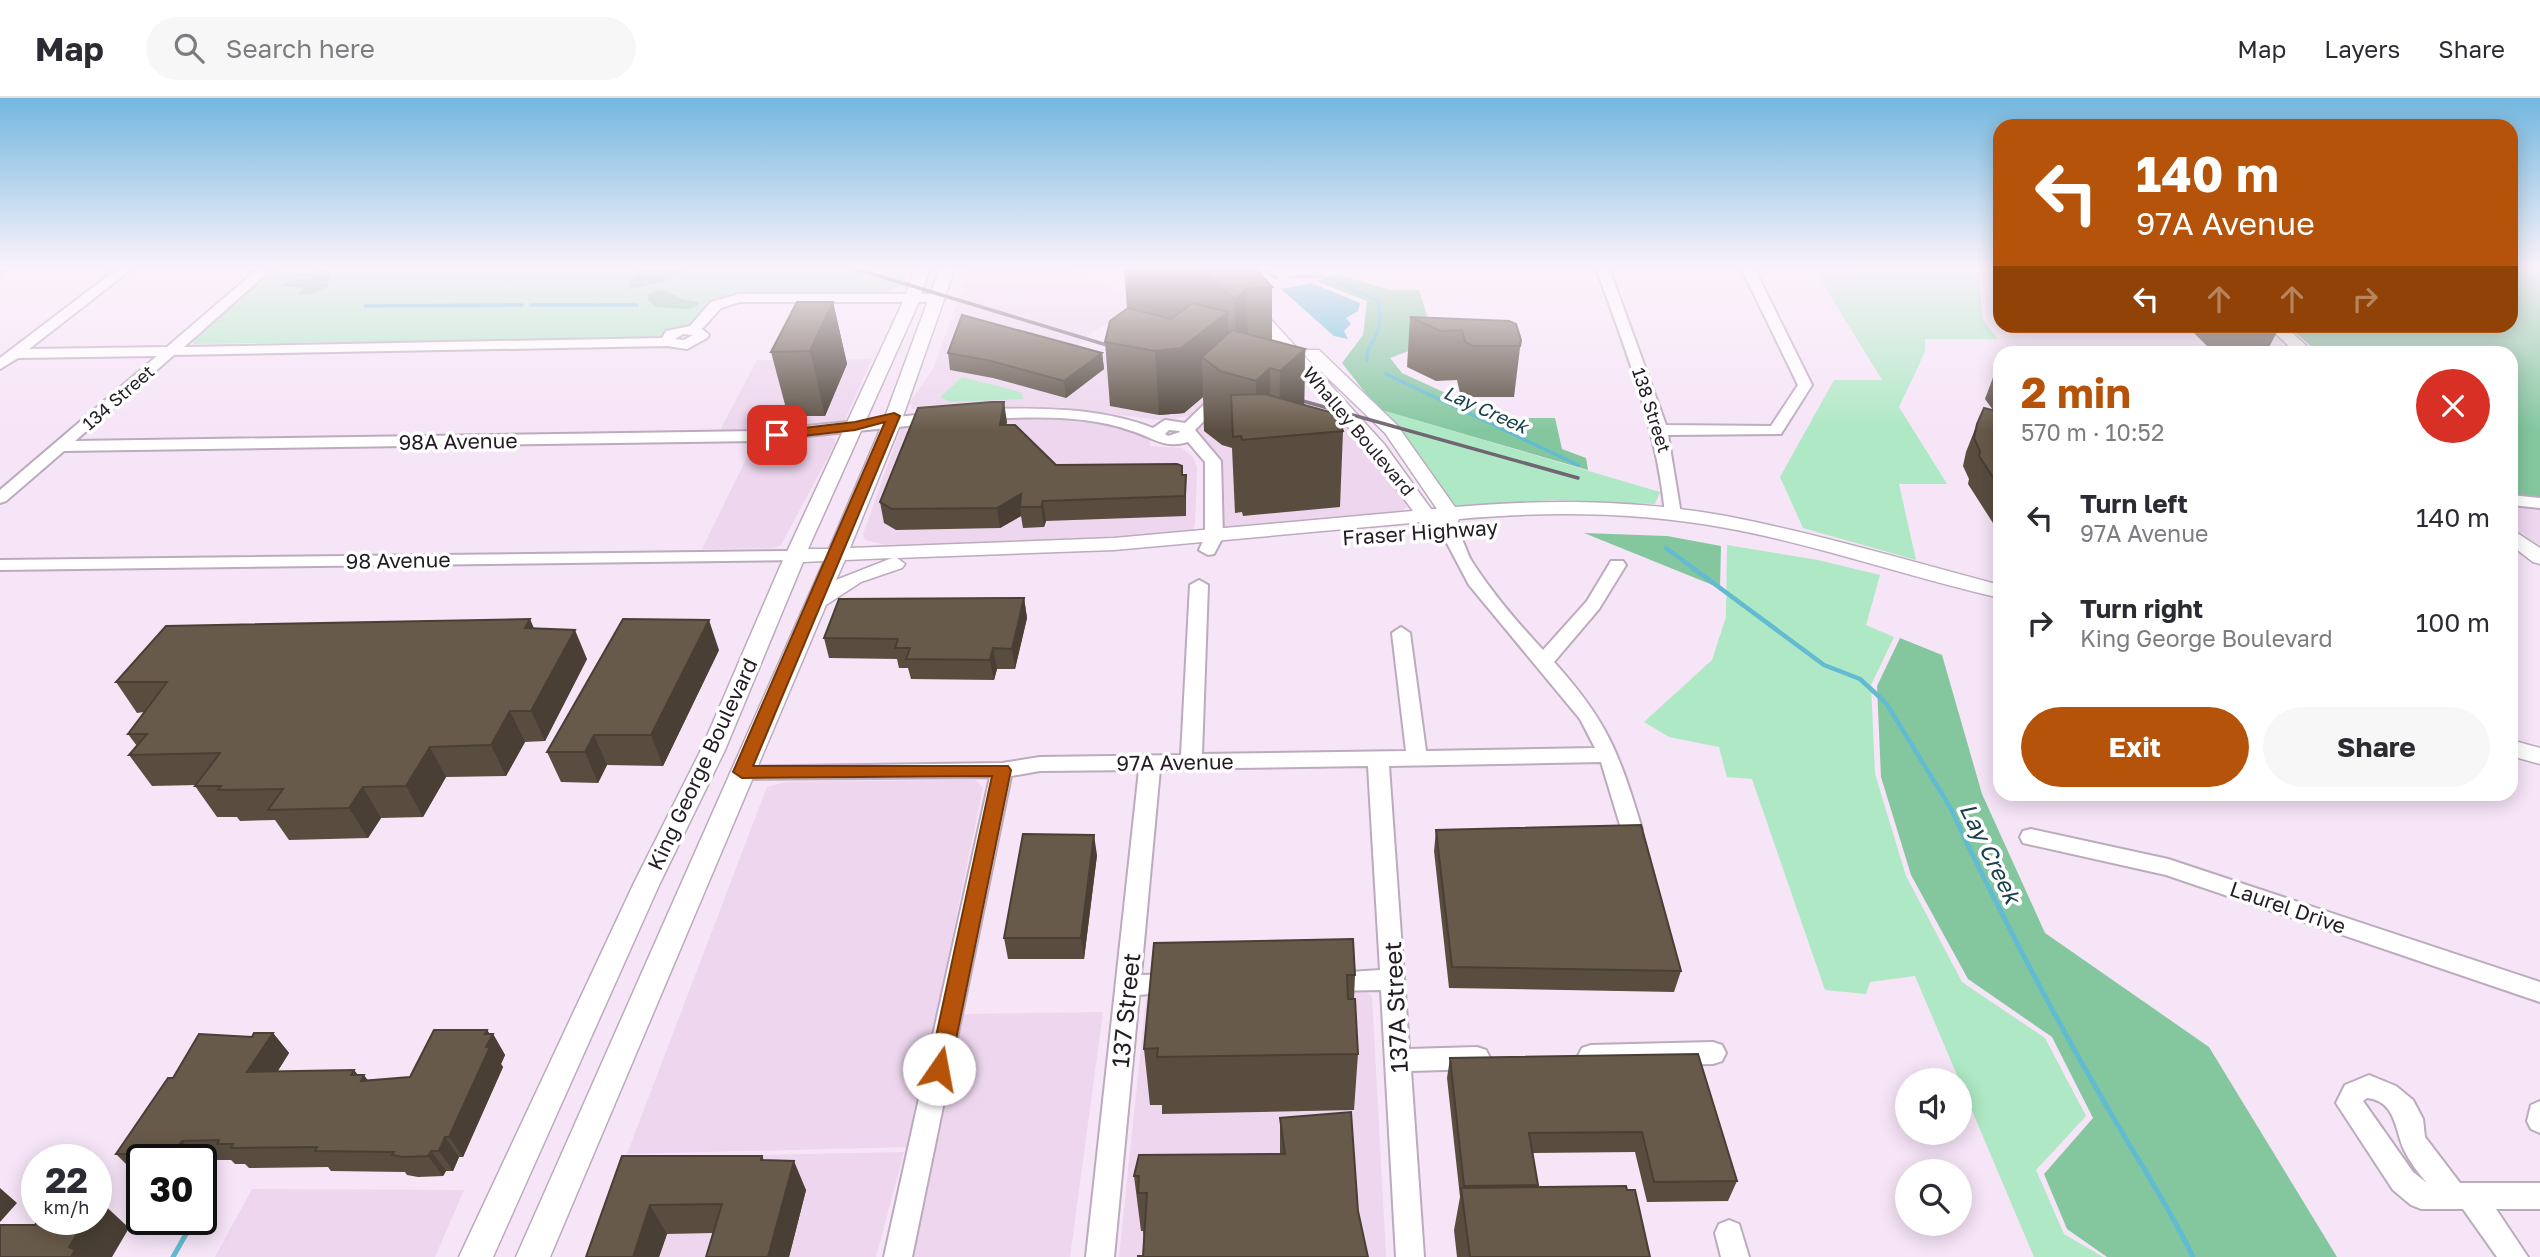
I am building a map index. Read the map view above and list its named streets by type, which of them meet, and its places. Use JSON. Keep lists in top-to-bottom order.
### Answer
{
  "streets": {
    "main road": ["Whalley Boulevard", "Fraser Highway", "King George Boulevard"],
    "street": [
      "134 Street",
      "138 Street",
      "98A Avenue",
      "98 Avenue",
      "97A Avenue",
      "Laurel Drive",
      "137A Street",
      "137 Street"
    ]
  },
  "crossings": [
    ["134 Street", "98A Avenue"],
    ["138 Street", "Fraser Highway"],
    ["Whalley Boulevard", "Fraser Highway"],
    ["Whalley Boulevard", "97A Avenue"],
    ["98A Avenue", "King George Boulevard"],
    ["Fraser Highway", "King George Boulevard"],
    ["98 Avenue", "King George Boulevard"],
    ["97A Avenue", "King George Boulevard"],
    ["97A Avenue", "137A Street"],
    ["97A Avenue", "137 Street"]
  ],
  "water": ["Lay Creek"],
  "page": {
    "header": "Map",
    "search": "Search here",
    "nav": ["Map", "Layers", "Share"],
    "turn": ["140 m", "97A Avenue"],
    "heading": ["2 min", "570 m · 10:52"],
    "list": [
      {
        "name": "Turn left",
        "note": "97A Avenue",
        "value": "140 m"
      },
      {
        "name": "Turn right",
        "note": "King George Boulevard",
        "value": "100 m"
      }
    ],
    "buttons": ["Exit", "Share"],
    "speed": "22 km/h",
    "limit": "30"
  }
}
